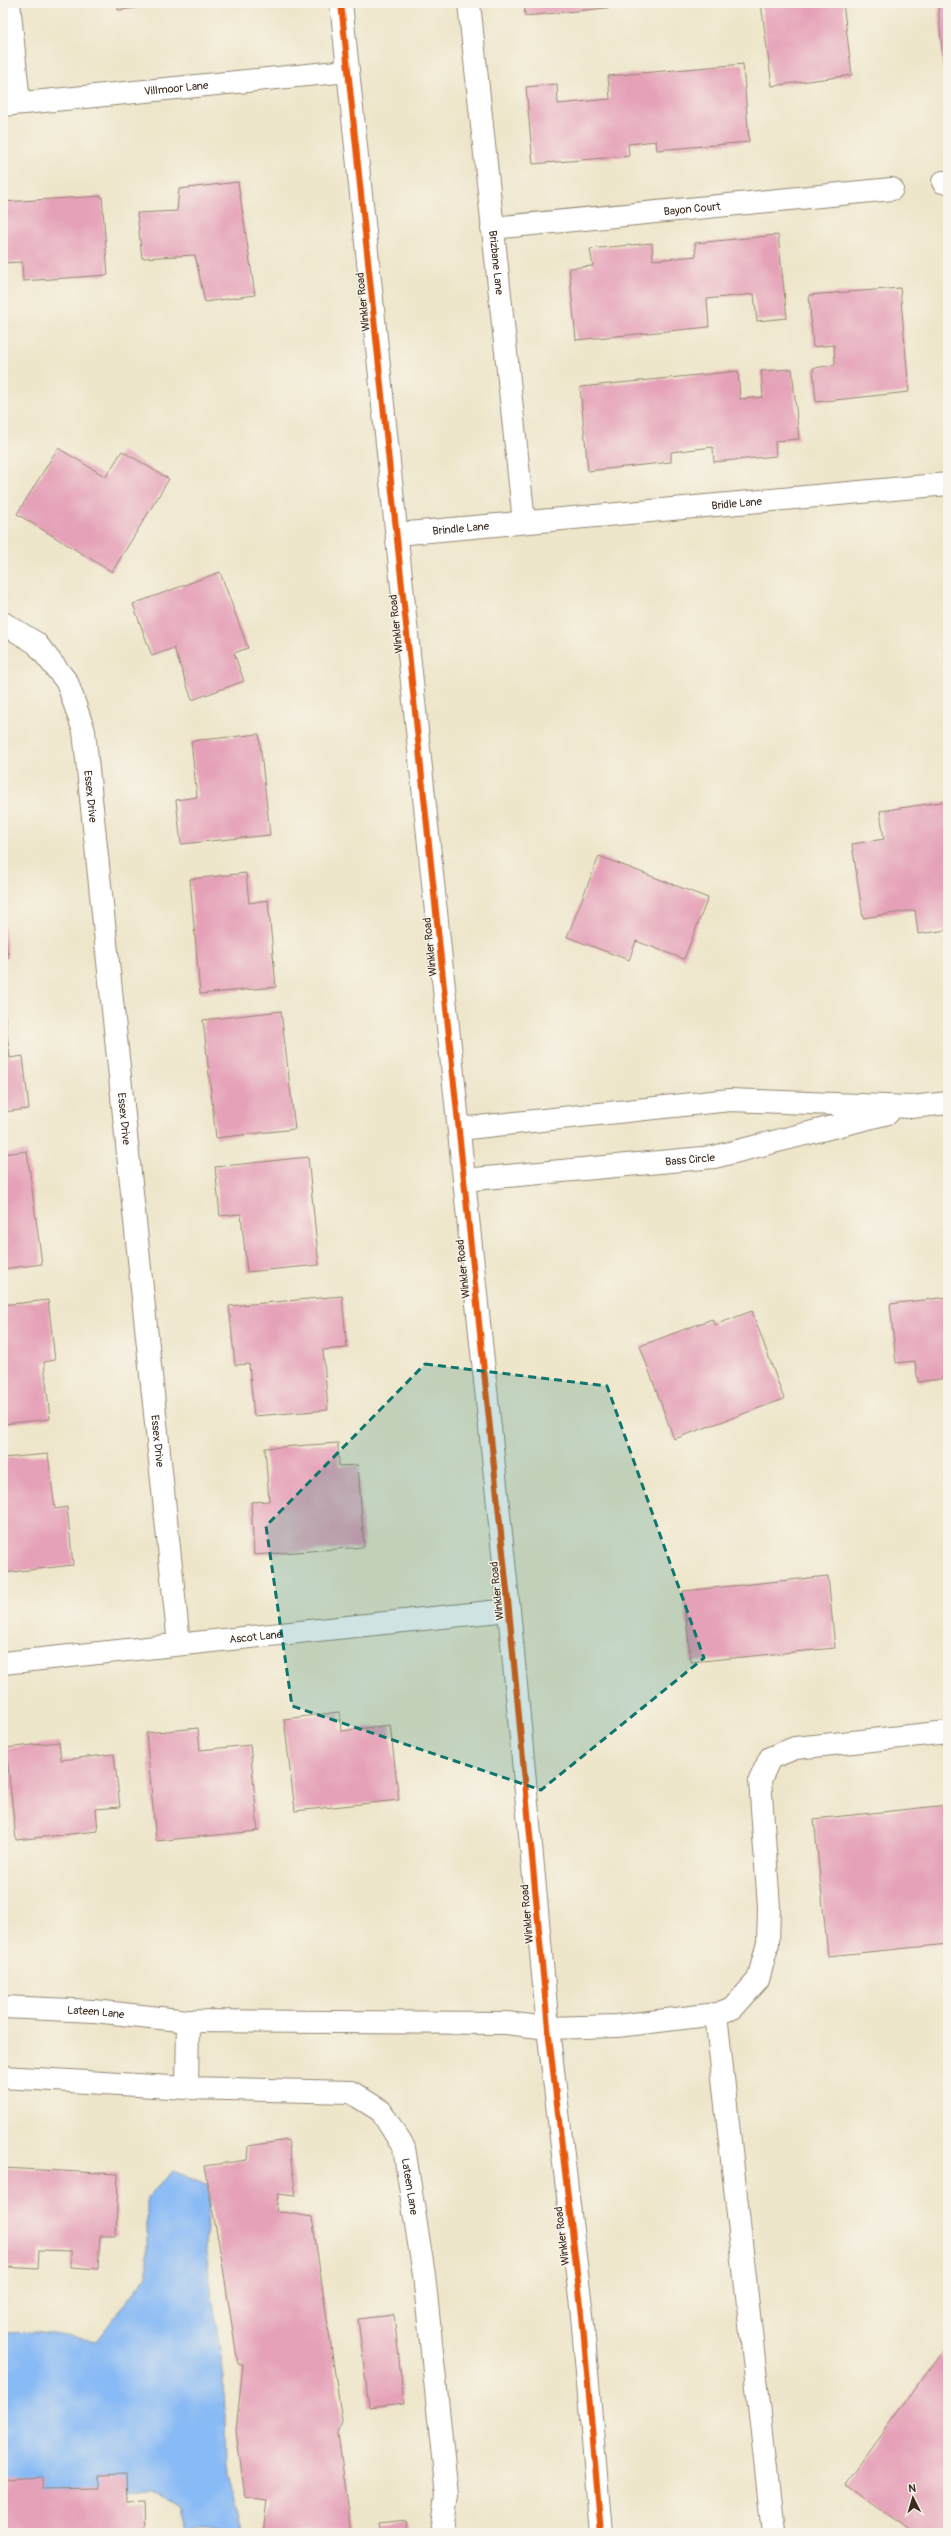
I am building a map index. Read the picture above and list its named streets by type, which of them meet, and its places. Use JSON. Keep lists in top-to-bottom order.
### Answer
{
  "streets": {
    "street": [
      "Villmoor Lane",
      "Bayon Court",
      "Brizbane Lane",
      "Winkler Road",
      "Bridle Lane",
      "Brindle Lane",
      "Essex Drive",
      "Bass Circle",
      "Ascot Lane",
      "Lateen Lane"
    ]
  },
  "crossings": [
    ["Villmoor Lane", "Winkler Road"],
    ["Bayon Court", "Brizbane Lane"],
    ["Brizbane Lane", "Bridle Lane"],
    ["Brizbane Lane", "Brindle Lane"],
    ["Winkler Road", "Brindle Lane"],
    ["Winkler Road", "Bass Circle"],
    ["Winkler Road", "Ascot Lane"],
    ["Winkler Road", "Lateen Lane"],
    ["Bridle Lane", "Brindle Lane"],
    ["Essex Drive", "Ascot Lane"]
  ],
  "north": "top"
}
